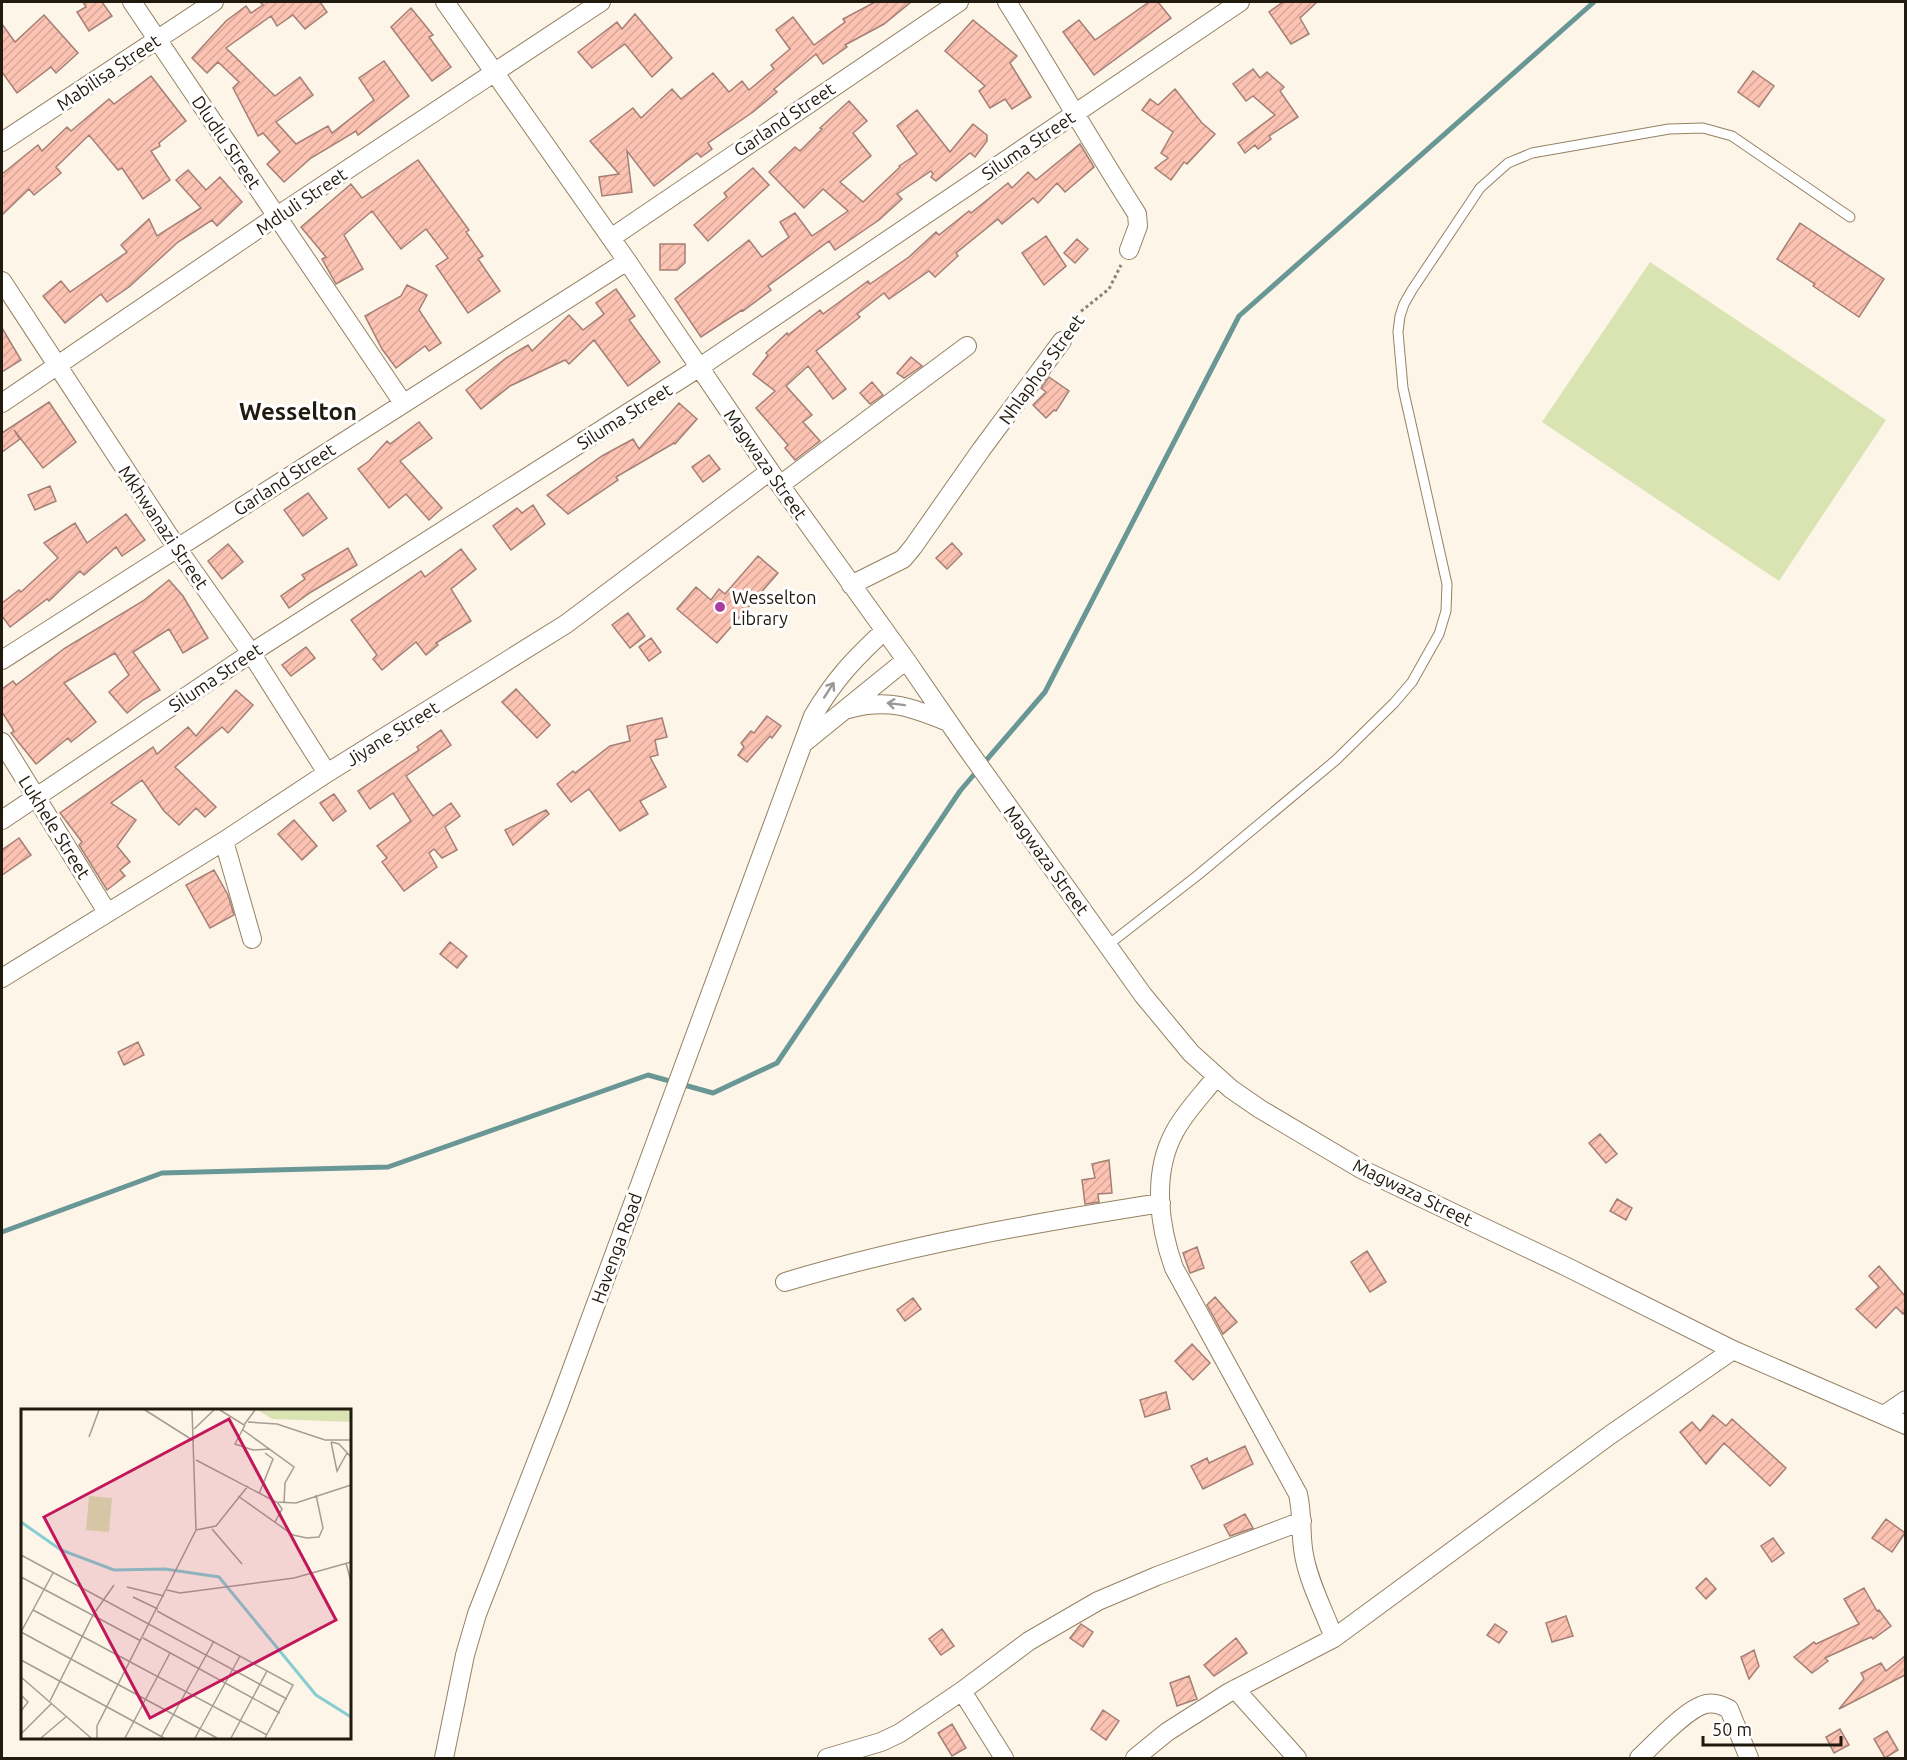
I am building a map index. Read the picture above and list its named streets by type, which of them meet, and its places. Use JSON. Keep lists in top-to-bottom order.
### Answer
{
  "streets": {
    "street": [
      "Mabilisa Street",
      "Garland Street",
      "Dludlu Street",
      "Siluma Street",
      "Mdluli Street",
      "Nhlaphos Street",
      "Magwaza Street",
      "Mkhwanazi Street",
      "Jiyane Street",
      "Lukhele Street",
      "Havenga Road"
    ]
  },
  "crossings": [
    ["Mabilisa Street", "Dludlu Street"],
    ["Garland Street", "Dludlu Street"],
    ["Garland Street", "Magwaza Street"],
    ["Garland Street", "Mkhwanazi Street"],
    ["Dludlu Street", "Mdluli Street"],
    ["Siluma Street", "Magwaza Street"],
    ["Siluma Street", "Mkhwanazi Street"],
    ["Siluma Street", "Lukhele Street"],
    ["Mdluli Street", "Magwaza Street"],
    ["Mdluli Street", "Mkhwanazi Street"],
    ["Nhlaphos Street", "Magwaza Street"],
    ["Magwaza Street", "Jiyane Street"],
    ["Magwaza Street", "Havenga Road"],
    ["Mkhwanazi Street", "Jiyane Street"],
    ["Jiyane Street", "Lukhele Street"]
  ],
  "districts": ["Wesselton"],
  "places": ["Wesselton Library"],
  "scale_bar": "50 m"
}
